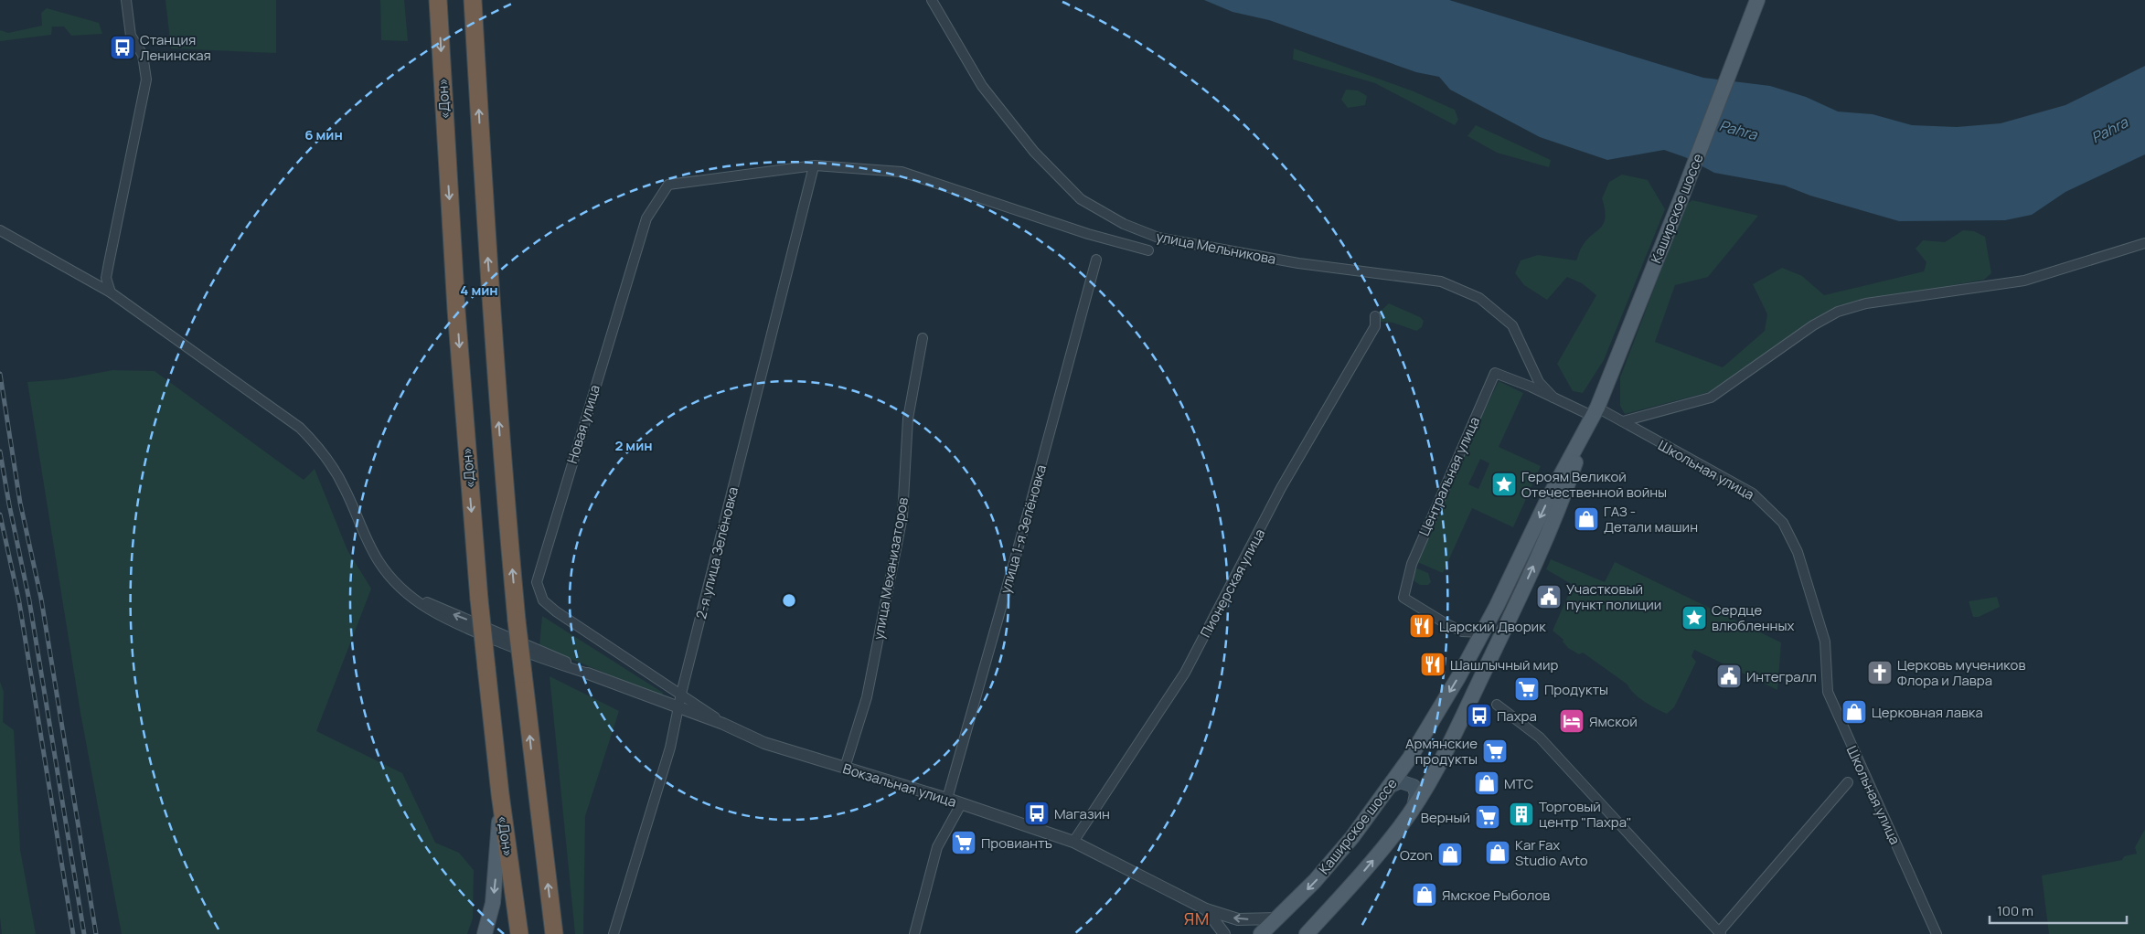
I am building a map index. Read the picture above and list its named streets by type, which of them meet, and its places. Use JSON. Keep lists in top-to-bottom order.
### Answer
{
  "streets": {
    "highway": ["«Дон»"],
    "main road": ["Каширское шоссе"],
    "street": [
      "улица Мельникова",
      "Новая улица",
      "Школьная улица",
      "Центральная улица",
      "улица 1-я Зелёновка",
      "2-я улица Зелёновка",
      "улица Механизаторов",
      "Пионерская улица",
      "Вокзальная улица"
    ]
  },
  "crossings": [
    ["Каширское шоссе", "Школьная улица"],
    ["Каширское шоссе", "Центральная улица"],
    ["Каширское шоссе", "Вокзальная улица"],
    ["улица Мельникова", "Центральная улица"],
    ["Новая улица", "2-я улица Зелёновка"],
    ["Новая улица", "Вокзальная улица"],
    ["Школьная улица", "Центральная улица"],
    ["улица 1-я Зелёновка", "Вокзальная улица"],
    ["2-я улица Зелёновка", "Вокзальная улица"],
    ["улица Механизаторов", "Вокзальная улица"],
    ["Пионерская улица", "Вокзальная улица"]
  ],
  "districts": ["ЯМ"],
  "water": ["Pahra"],
  "places": {
    "bus stop": ["Станция Ленинская", "Пахра", "Магазин"],
    "place": ["Героям Великой Отечественной войны", "Сердце влюбленных"],
    "shop": [
      "ГАЗ - Детали машин",
      "Церковная лавка",
      "МТС",
      "Kar Fax Studio Avto",
      "Ozon",
      "Ямское Рыболов"
    ],
    "public building": ["Участковый пункт полиции", "Интегралл"],
    "restaurant": ["Царский Дворик", "Шашлычный мир"],
    "church": ["Церковь мучеников Флора и Лавра"],
    "supermarket": [
      "Продукты",
      "Армянские продукты",
      "Верный",
      "Провиантъ"
    ],
    "hotel": ["Ямской"],
    "building": ["Торговый центр \"Пахра\""]
  },
  "scale_bar": "100 m",
  "rings": ["6 мин", "4 мин", "2 мин"]
}
